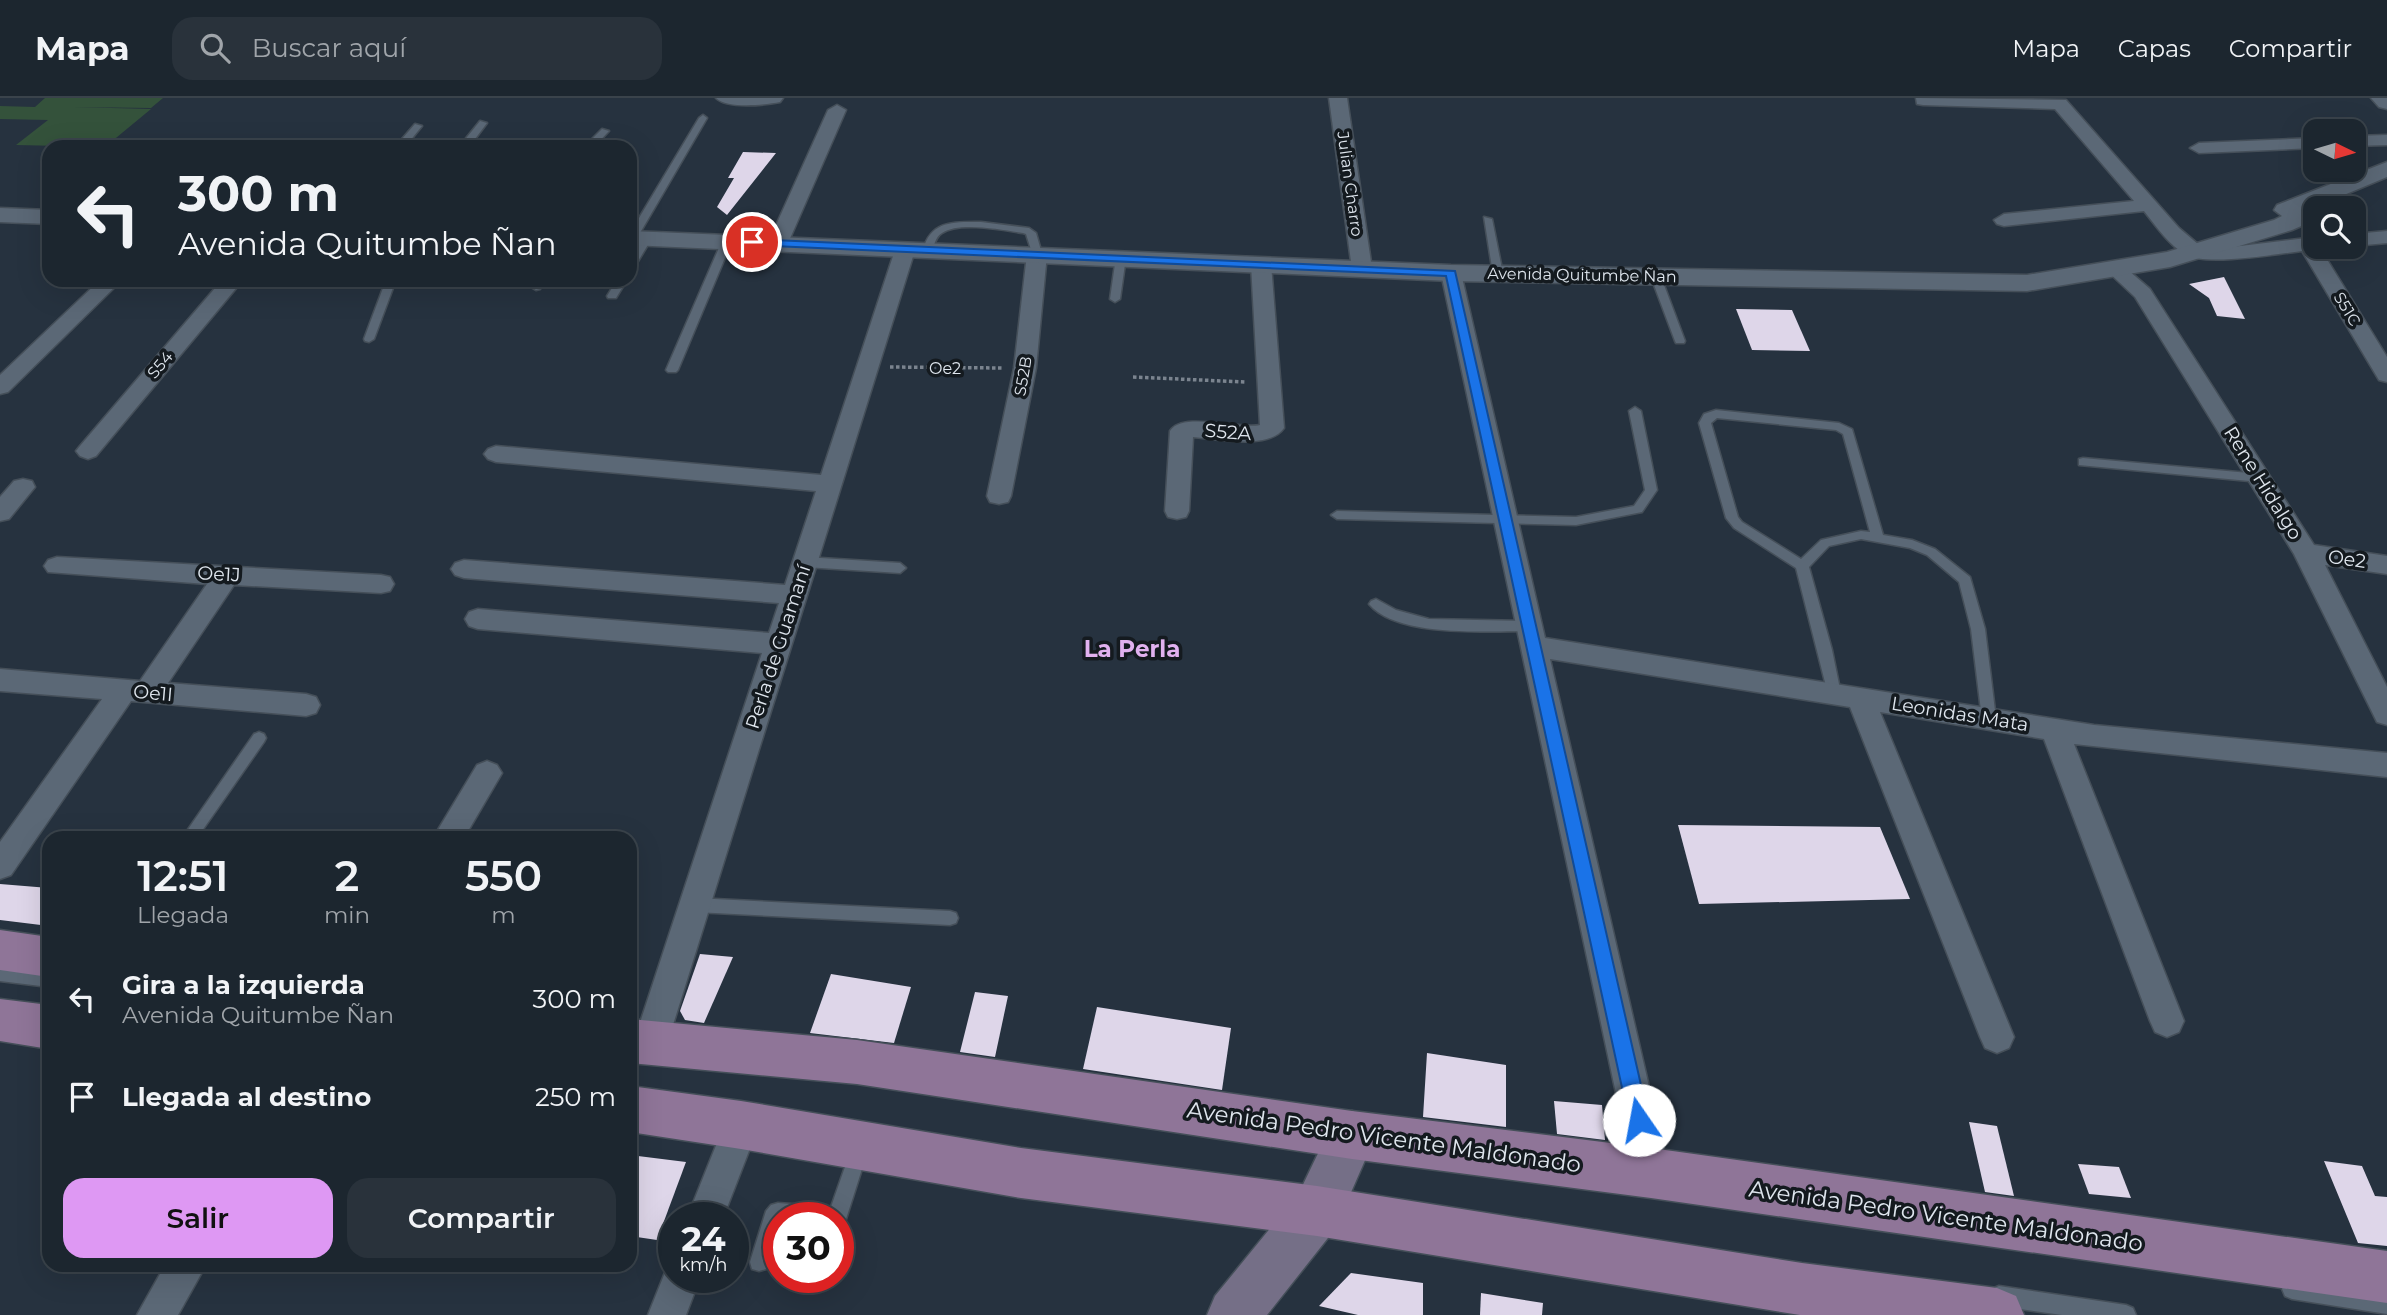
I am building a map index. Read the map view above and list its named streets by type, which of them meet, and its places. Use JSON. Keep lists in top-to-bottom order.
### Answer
{
  "streets": {
    "main road": ["Avenida Pedro Vicente Maldonado"],
    "street": [
      "Julian Charro",
      "Avenida Quitumbe Ñan",
      "S51C",
      "S54",
      "Oe2",
      "S52B",
      "S52A",
      "Rene Hidalgo",
      "Oe1J",
      "Perla de Guamaní",
      "Oe1I",
      "Leonidas Mata"
    ]
  },
  "crossings": [
    ["Julian Charro", "Avenida Quitumbe Ñan"],
    ["Avenida Quitumbe Ñan", "S52B"],
    ["Avenida Quitumbe Ñan", "S52A"],
    ["Avenida Quitumbe Ñan", "Rene Hidalgo"],
    ["Avenida Quitumbe Ñan", "Perla de Guamaní"],
    ["Oe2", "S52B"],
    ["Oe2", "Rene Hidalgo"],
    ["Oe2", "Perla de Guamaní"],
    ["Perla de Guamaní", "Avenida Pedro Vicente Maldonado"]
  ],
  "districts": ["La Perla"],
  "north": "right",
  "page": {
    "header": "Mapa",
    "search": "Buscar aquí",
    "nav": ["Mapa", "Capas", "Compartir"],
    "turn": ["300 m", "Avenida Quitumbe Ñan"],
    "eta": [
      "12:51",
      "Llegada",
      "2",
      "min",
      "550",
      "m"
    ],
    "list": [
      {
        "name": "Gira a la izquierda",
        "note": "Avenida Quitumbe Ñan",
        "value": "300 m"
      },
      {
        "name": "Llegada al destino",
        "value": "250 m"
      }
    ],
    "buttons": ["Salir", "Compartir"],
    "speed": "24 km/h",
    "limit": "30"
  }
}
